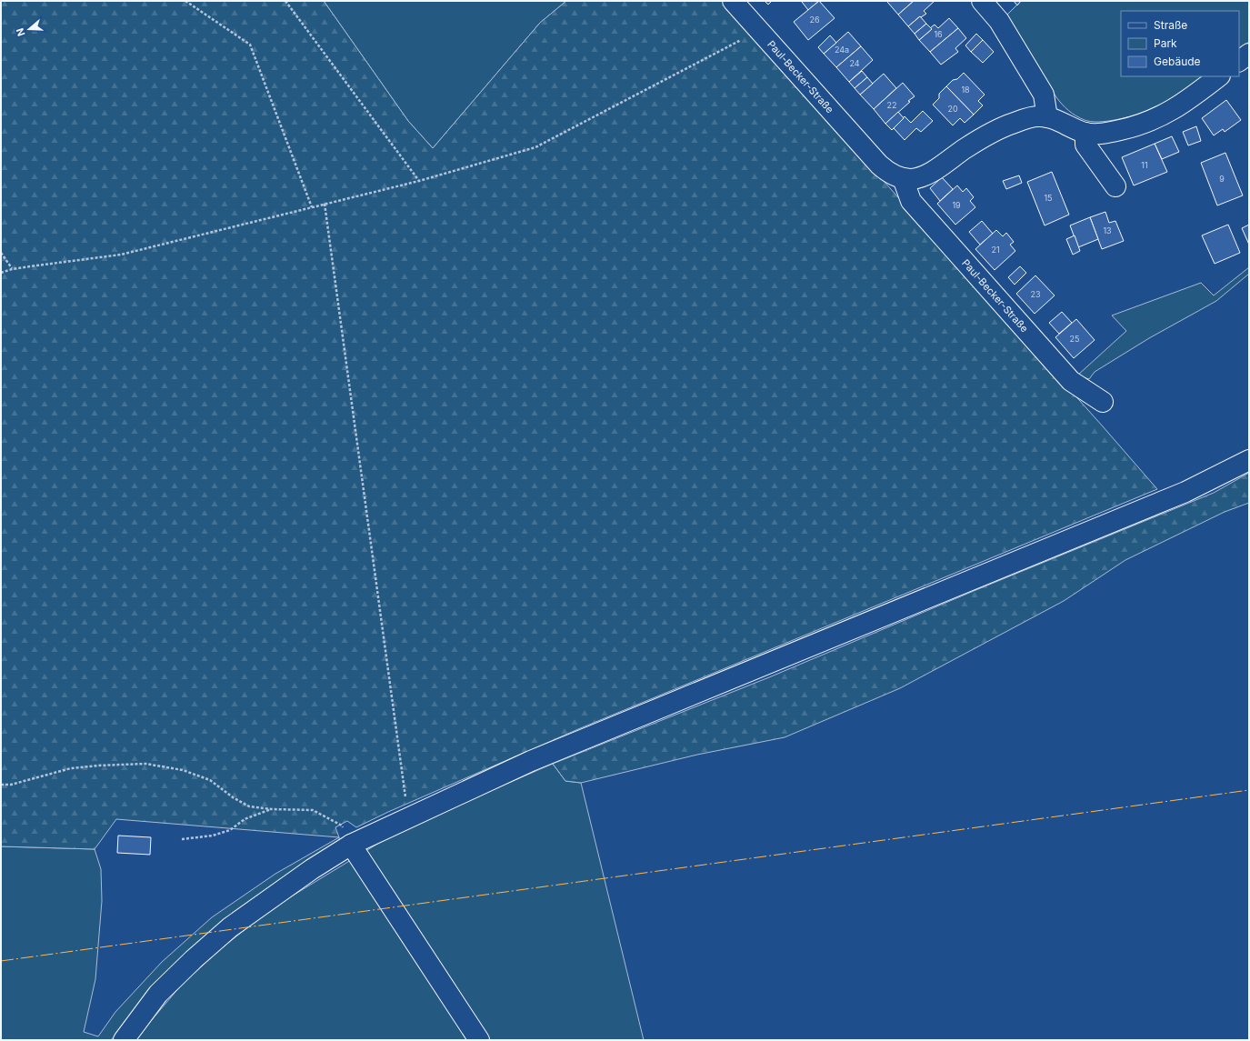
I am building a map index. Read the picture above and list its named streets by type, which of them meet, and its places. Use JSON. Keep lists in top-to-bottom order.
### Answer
{
  "streets": {
    "street": ["Paul-Becker-Straße"]
  },
  "house_numbers": [
    "26",
    "16",
    "24a",
    "24",
    "18",
    "22",
    "20",
    "11",
    "9",
    "15",
    "19",
    "13",
    "21",
    "23",
    "25"
  ],
  "legend": ["Straße", "Park", "Gebäude"],
  "north": "left"
}
